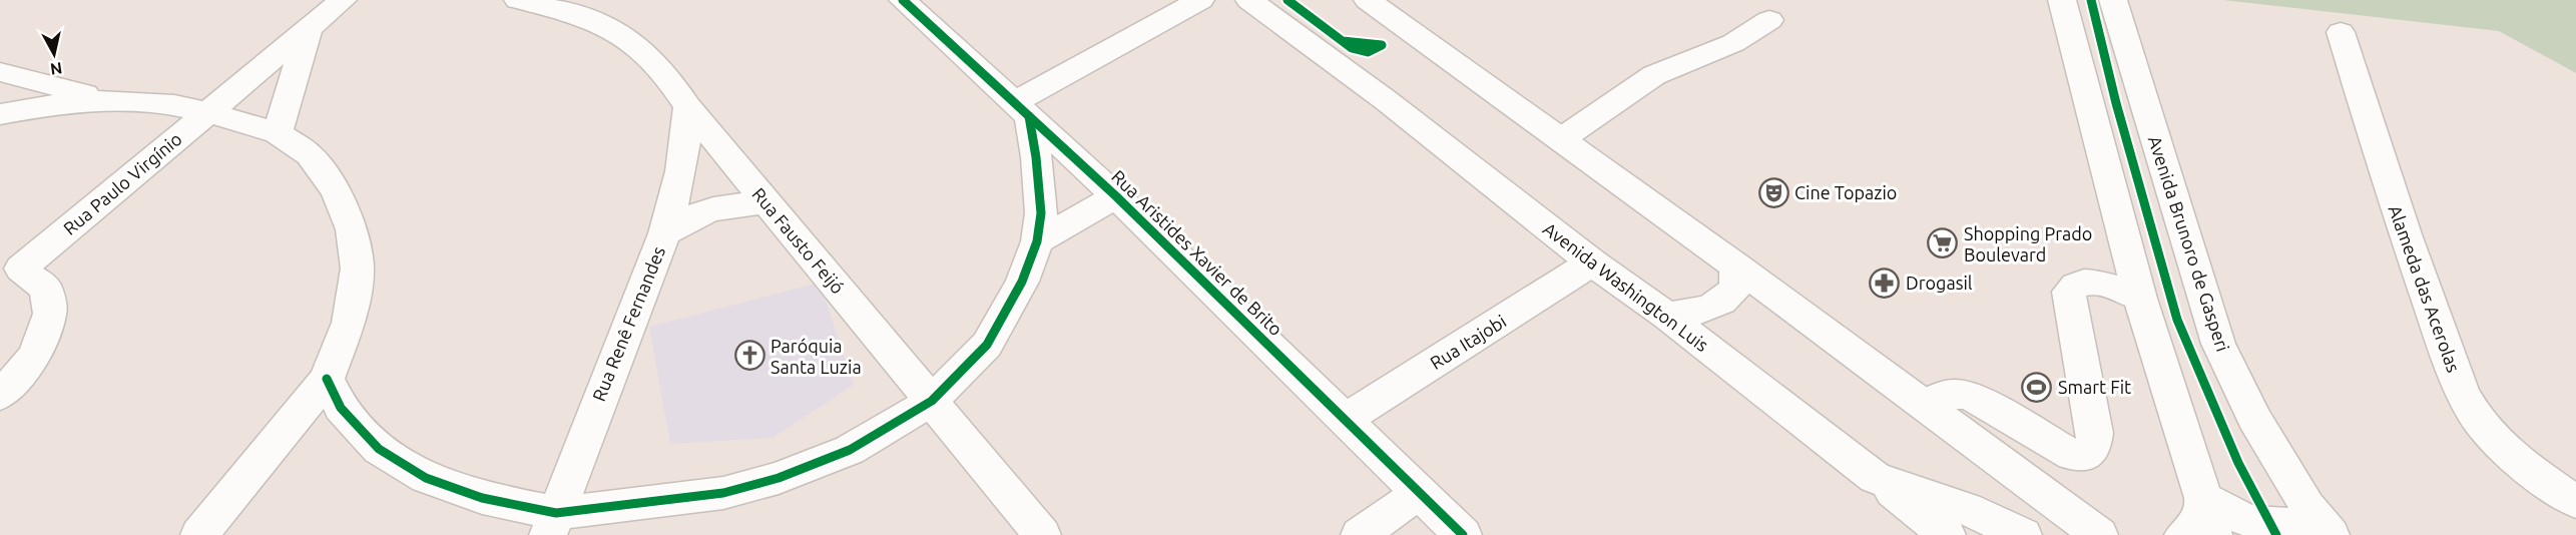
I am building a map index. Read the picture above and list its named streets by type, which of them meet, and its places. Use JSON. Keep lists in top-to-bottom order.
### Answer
{
  "streets": {
    "street": [
      "Rua Paulo Virgínio",
      "Rua Fausto Feijó",
      "Avenida Brunoro de Gasperi",
      "Rua Aristides Xavier de Brito",
      "Avenida Washington Luis",
      "Alameda das Acerolas",
      "Rua Renê Fernandes",
      "Rua Itajobi"
    ]
  },
  "crossings": [
    ["Rua Fausto Feijó", "Rua Renê Fernandes"],
    ["Rua Aristides Xavier de Brito", "Rua Itajobi"],
    ["Avenida Washington Luis", "Rua Itajobi"]
  ],
  "places": {
    "theatre": ["Cine Topazio"],
    "supermarket": ["Shopping Prado Boulevard"],
    "pharmacy": ["Drogasil"],
    "church": ["Paróquia Santa Luzia"],
    "sports": ["Smart Fit"]
  },
  "north": "bottom"
}
